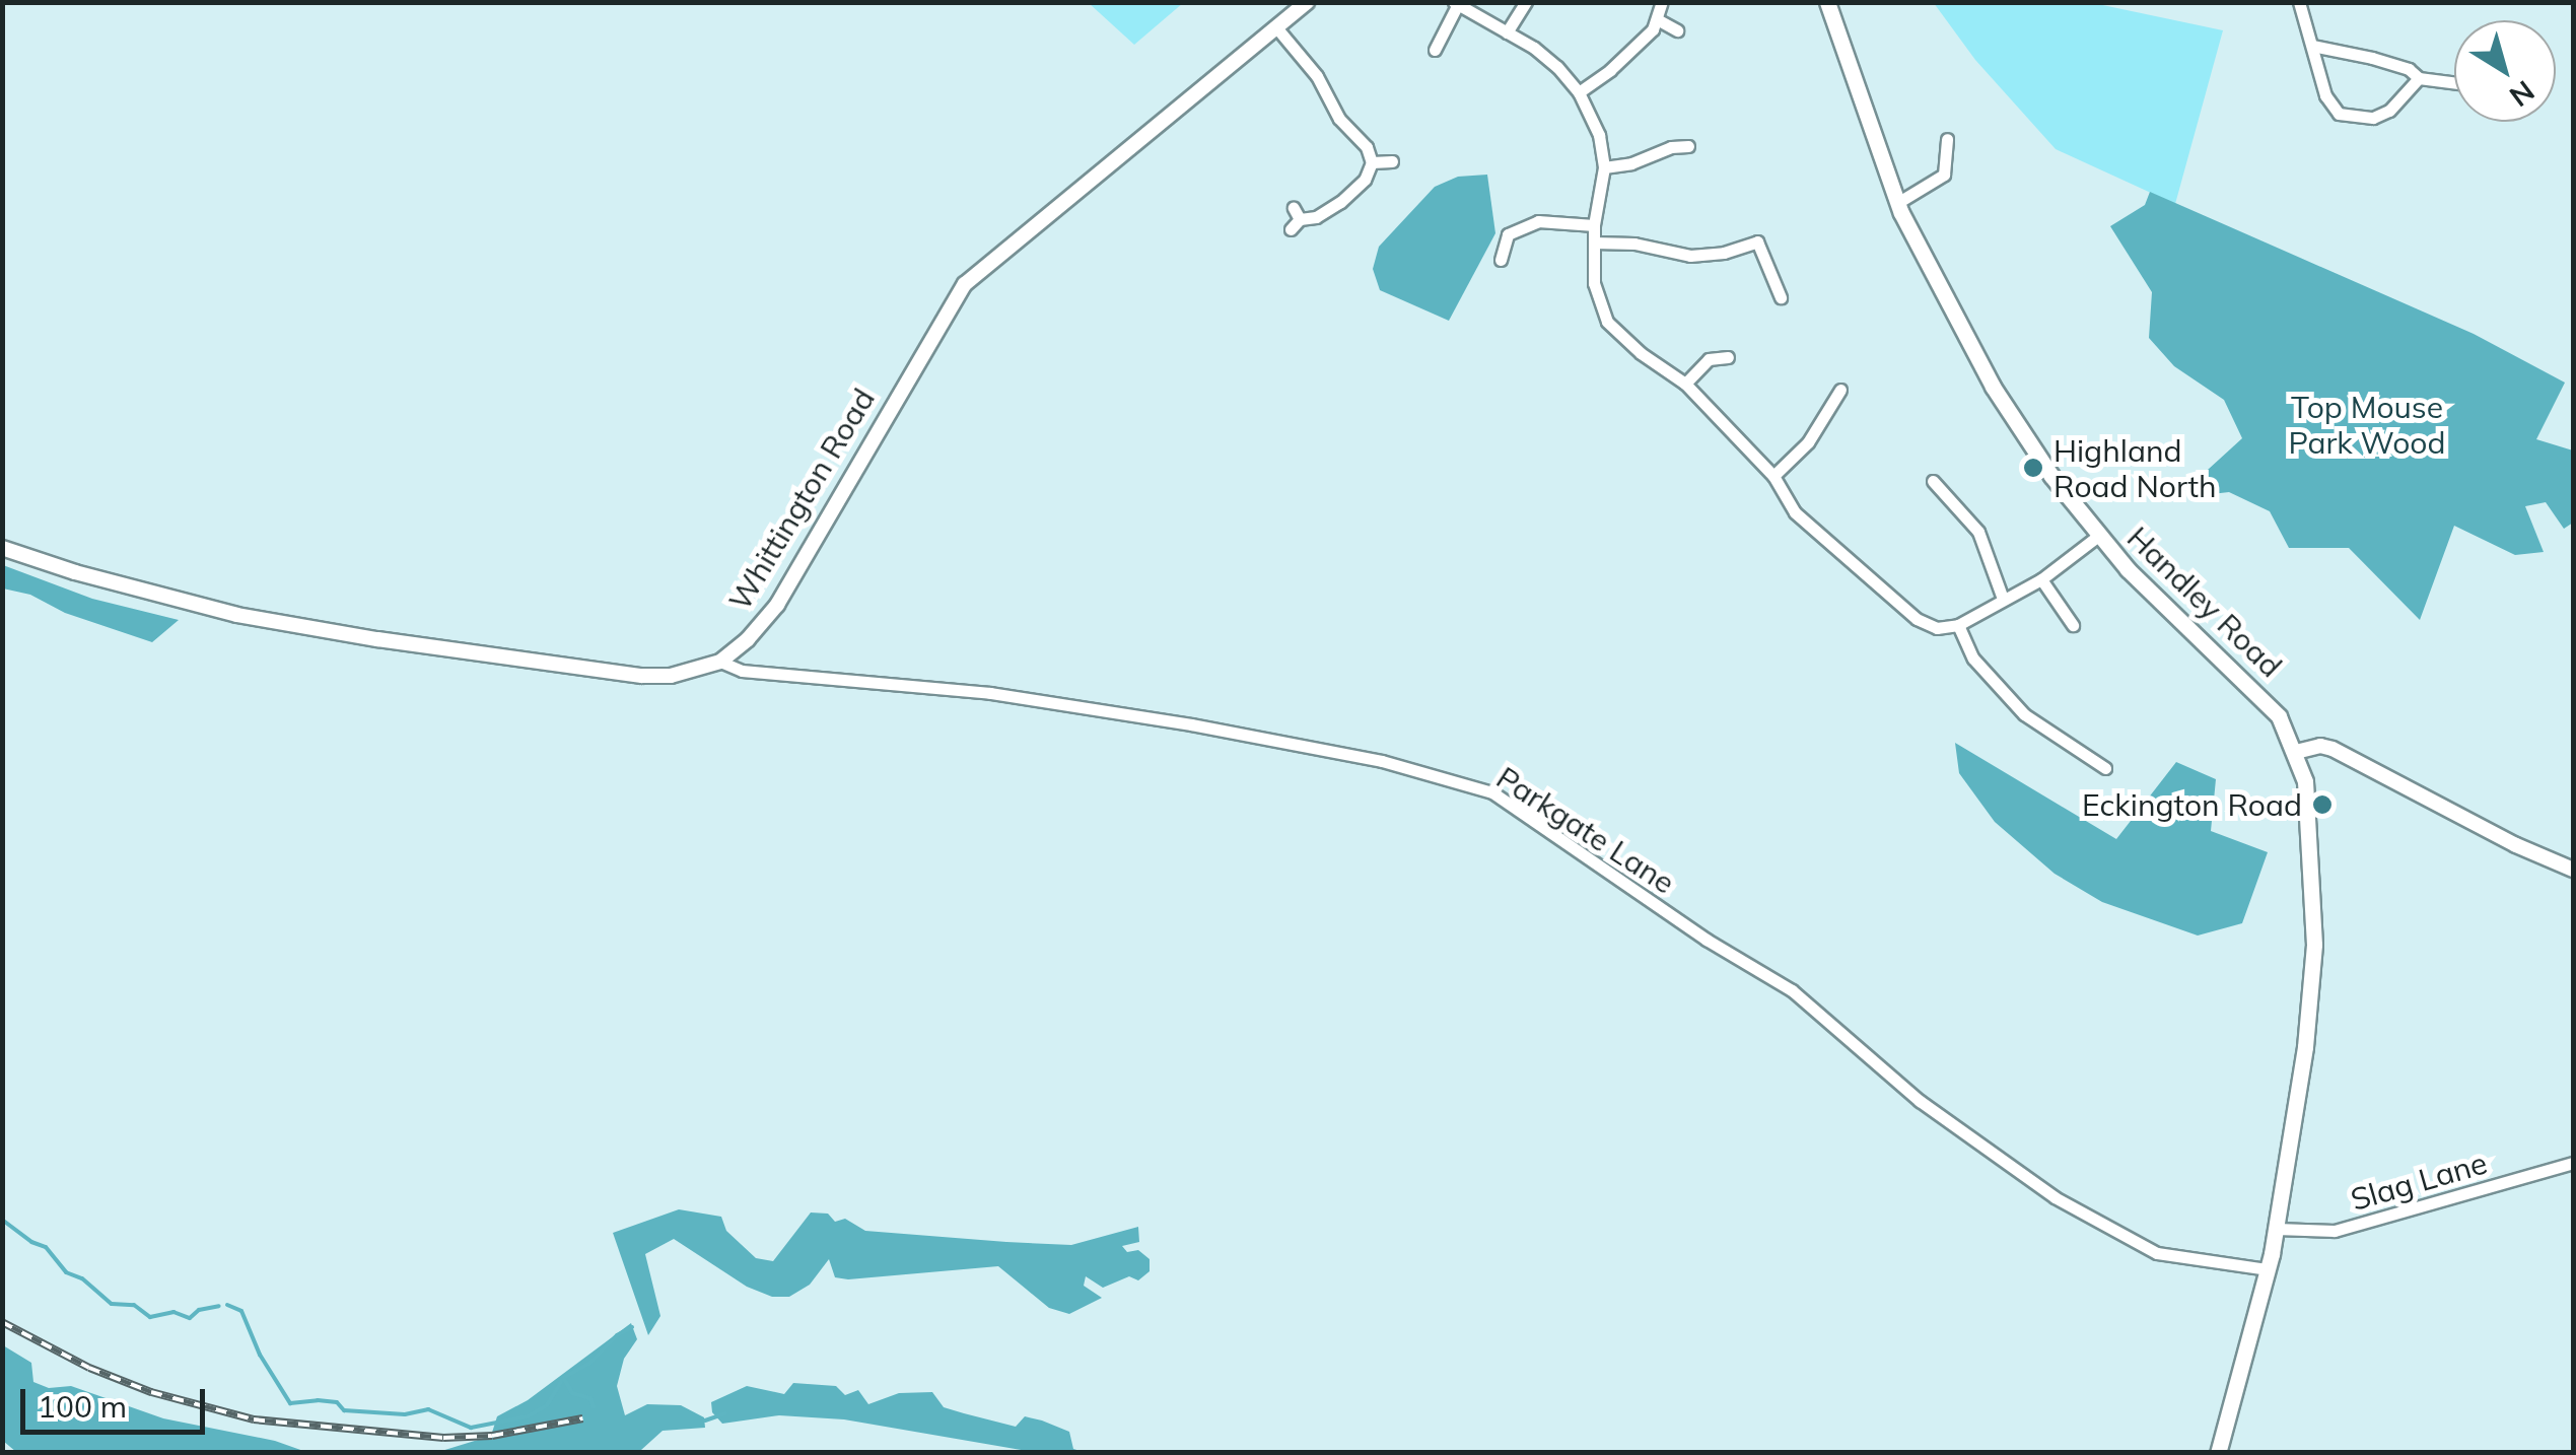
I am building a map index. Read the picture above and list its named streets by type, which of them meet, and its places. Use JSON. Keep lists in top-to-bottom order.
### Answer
{
  "streets": {
    "main road": ["Handley Road"],
    "street": ["Whittington Road", "Parkgate Lane", "Slag Lane"]
  },
  "crossings": [
    ["Whittington Road", "Parkgate Lane"]
  ],
  "parks": ["Top Mouse Park Wood"],
  "places": ["Highland Road North", "Eckington Road"],
  "scale_bar": "100 m",
  "north": "bottom right"
}
